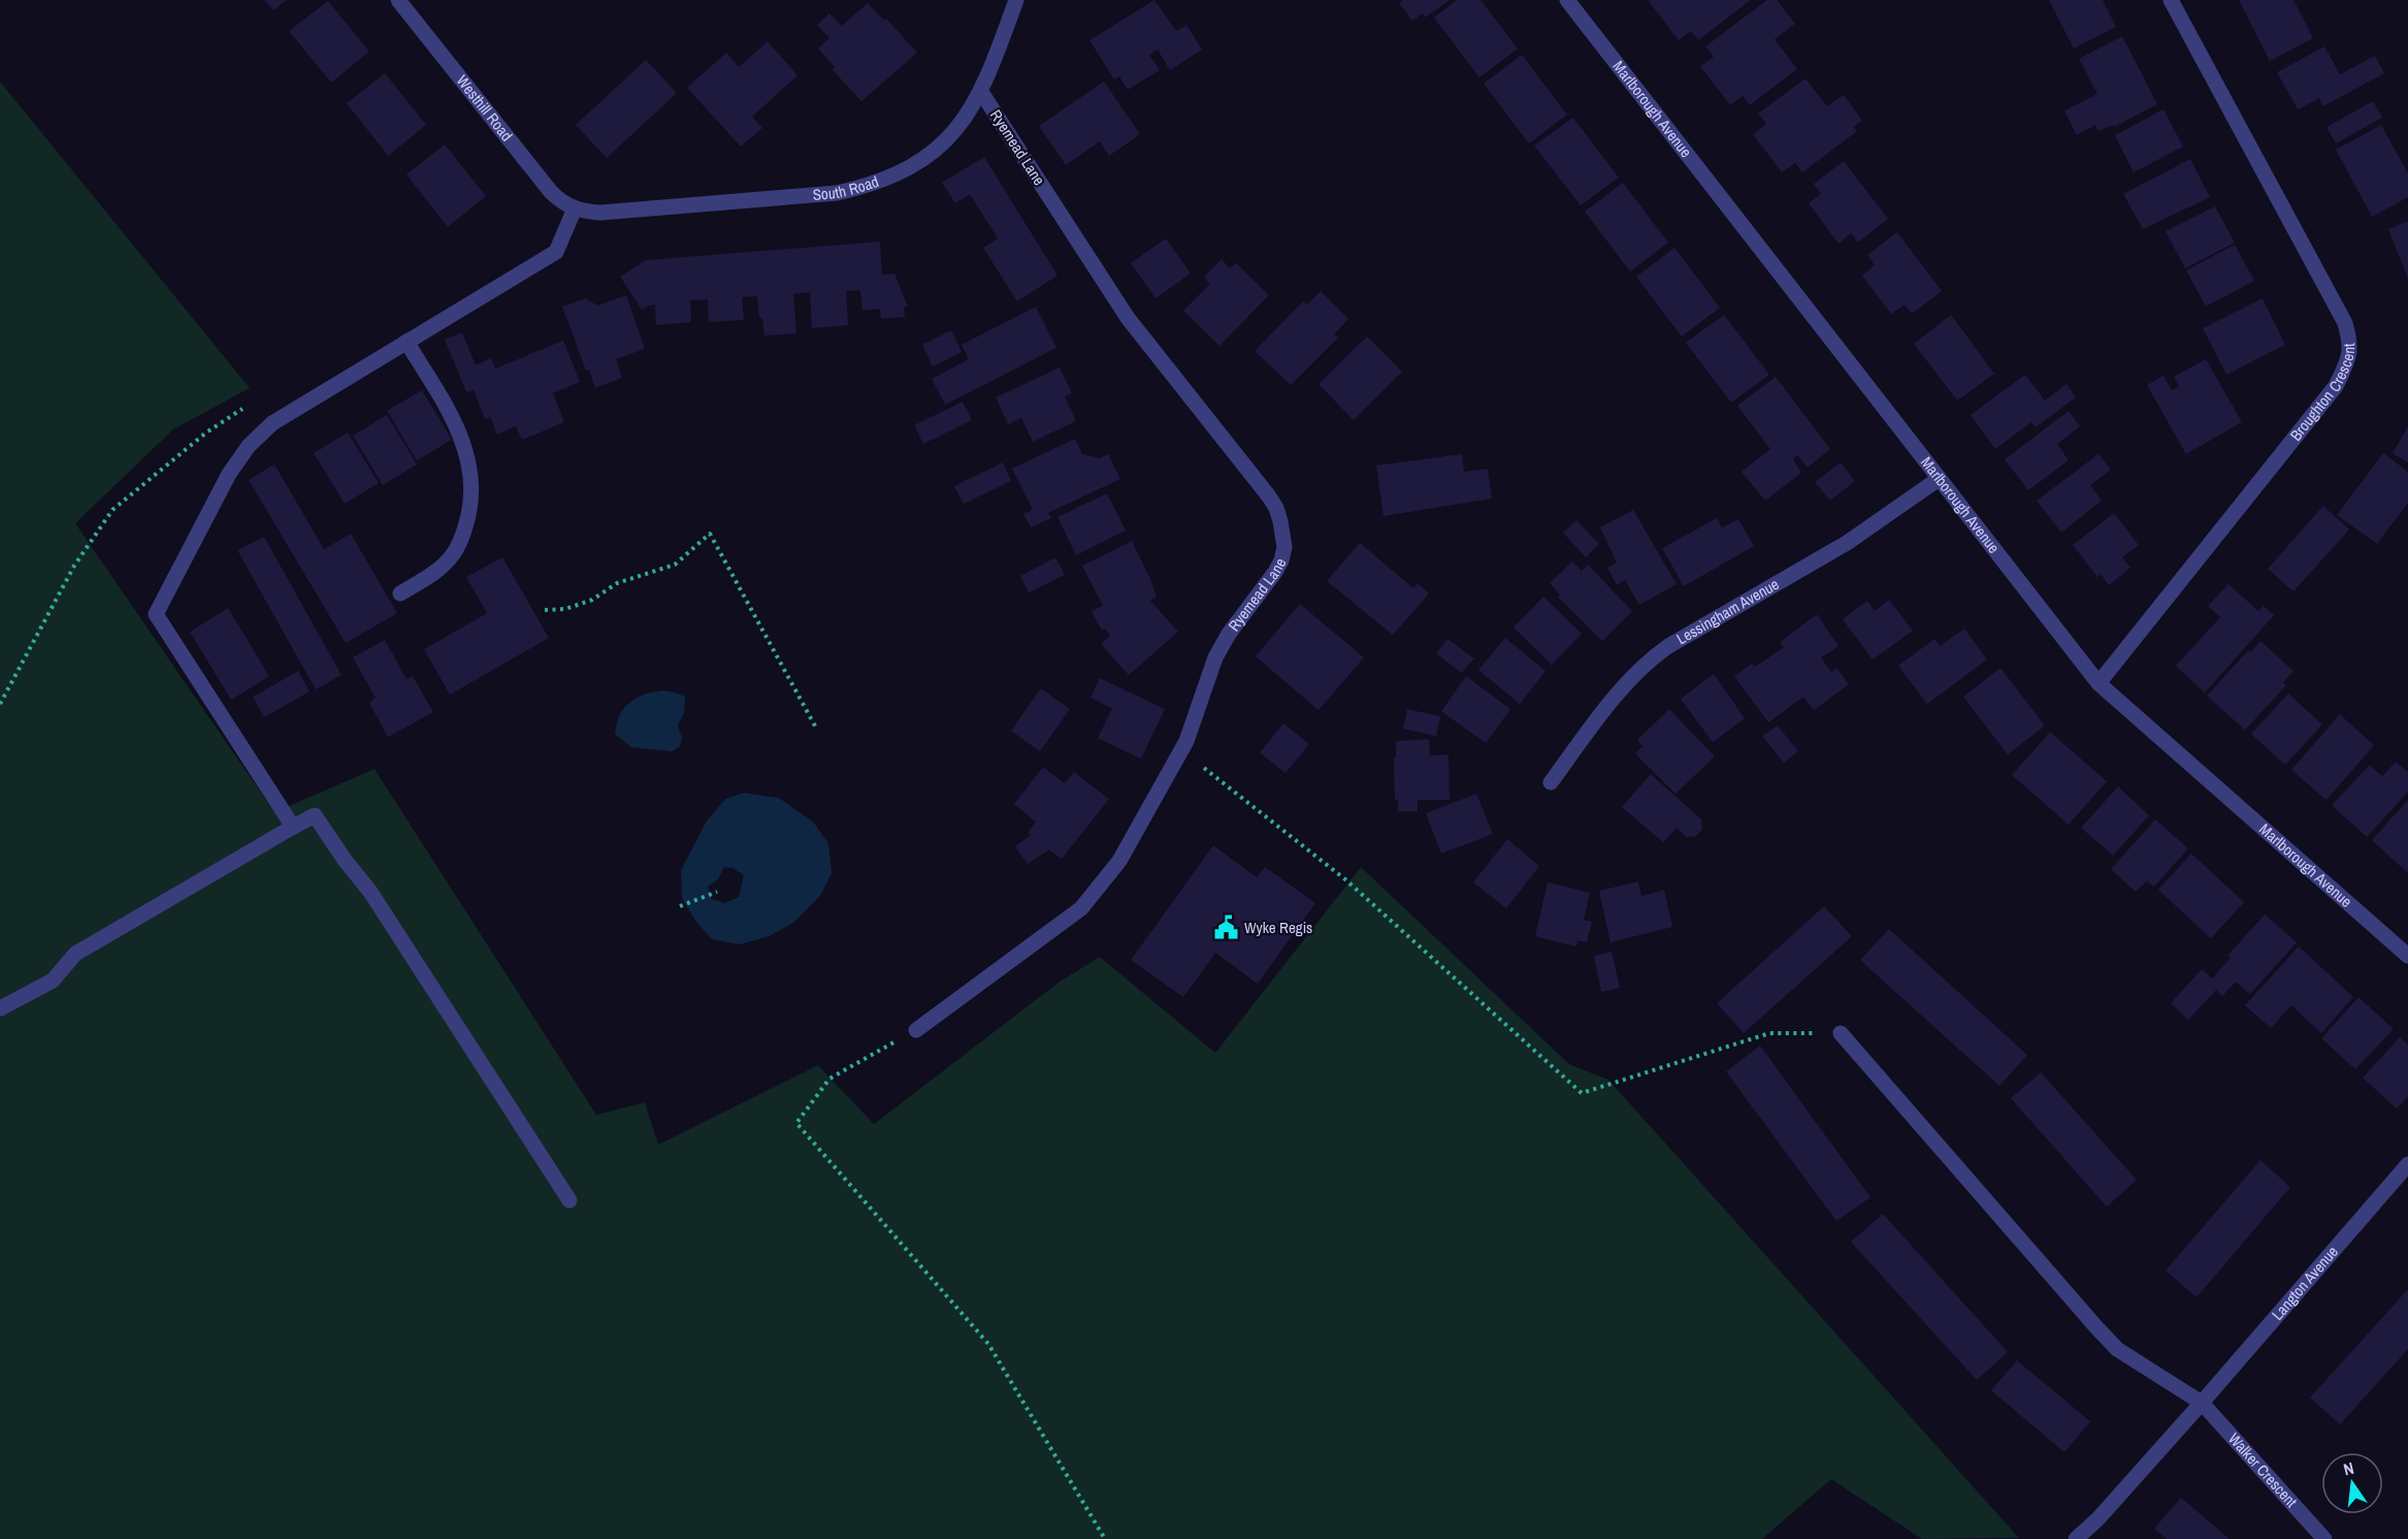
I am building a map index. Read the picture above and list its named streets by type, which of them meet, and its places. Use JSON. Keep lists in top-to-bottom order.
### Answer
{
  "streets": {
    "street": [
      "Westhill Road",
      "Marlborough Avenue",
      "Ryemead Lane",
      "South Road",
      "Broughton Crescent",
      "Lessingham Avenue",
      "Langton Avenue",
      "Walker Crescent"
    ]
  },
  "crossings": [
    ["Westhill Road", "South Road"],
    ["Marlborough Avenue", "Broughton Crescent"],
    ["Marlborough Avenue", "Lessingham Avenue"],
    ["Ryemead Lane", "South Road"],
    ["Langton Avenue", "Walker Crescent"]
  ],
  "places": {
    "public building": ["Wyke Regis"]
  },
  "north": "top"
}
